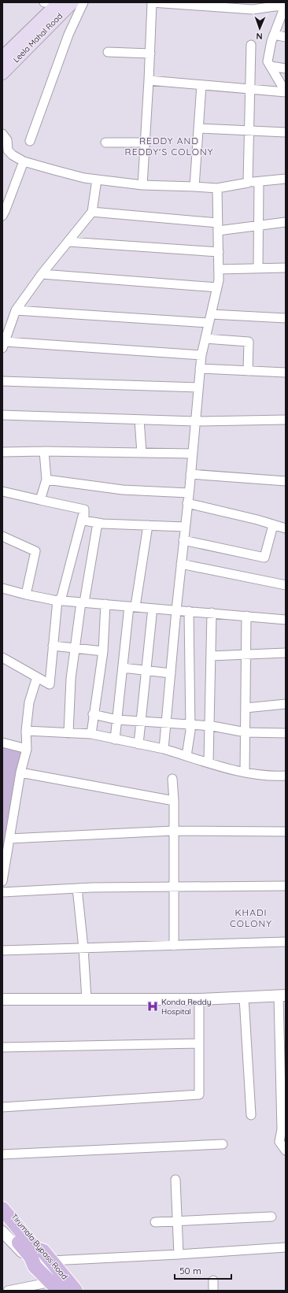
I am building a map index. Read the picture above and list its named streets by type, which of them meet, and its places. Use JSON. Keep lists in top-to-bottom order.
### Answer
{
  "streets": {
    "main road": ["Leela Mahal Road", "Tirumala Bypass Road"]
  },
  "districts": ["REDDY AND REDDY'S COLONY", "KHADI COLONY"],
  "places": {
    "hospital": ["Konda Reddy Hospital"]
  },
  "scale_bar": "50 m",
  "north": "bottom"
}
